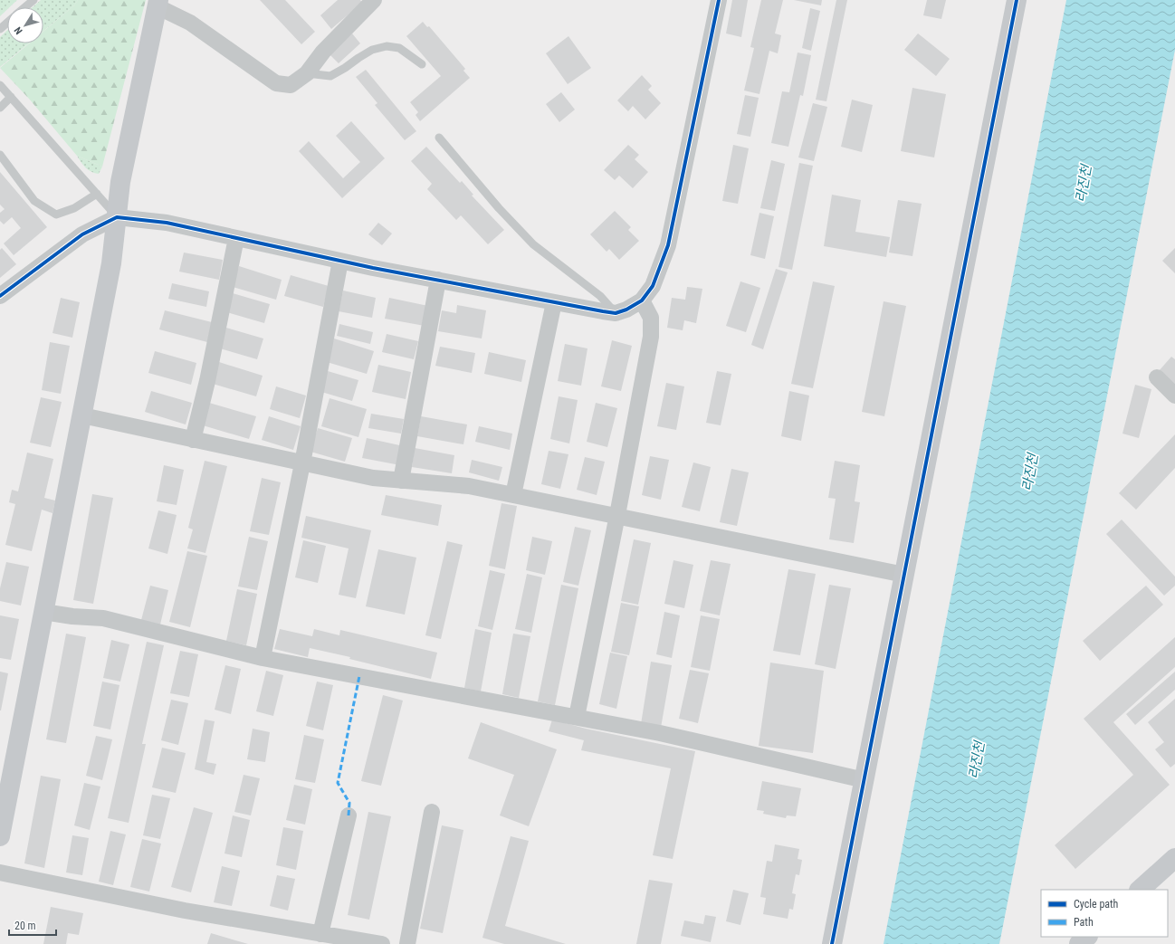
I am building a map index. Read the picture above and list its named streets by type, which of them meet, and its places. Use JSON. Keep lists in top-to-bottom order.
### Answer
{
  "water": ["라진천"],
  "legend": ["Cycle path", "Path"],
  "scale_bar": "20 m",
  "north": "bottom left"
}
